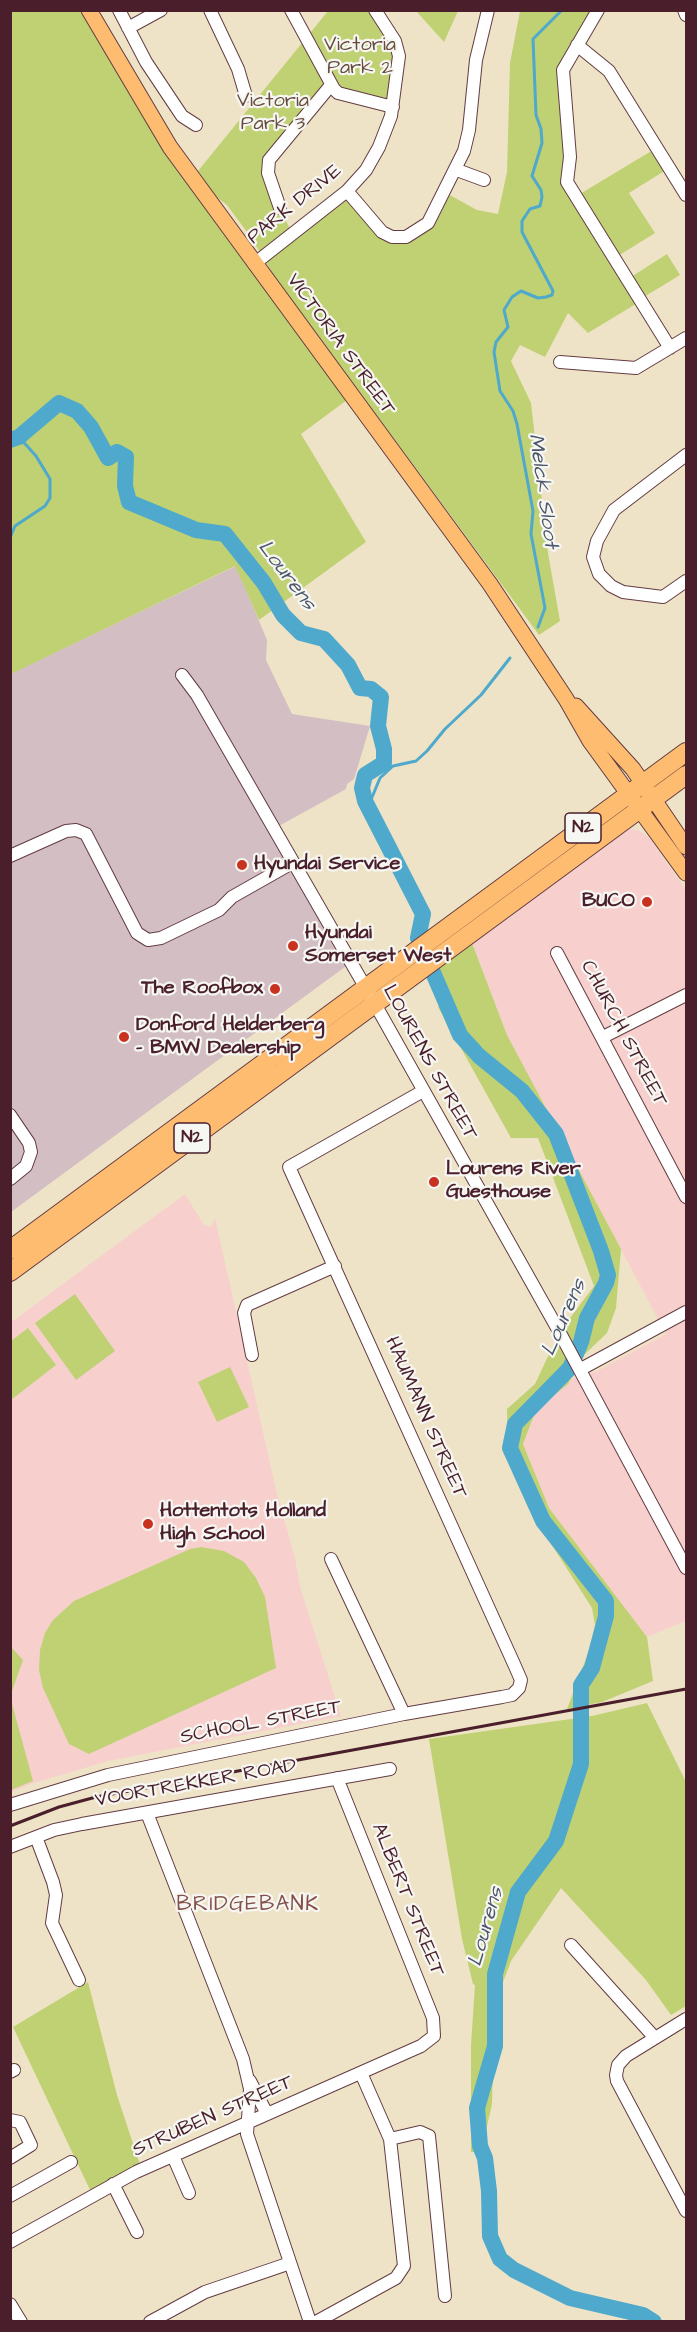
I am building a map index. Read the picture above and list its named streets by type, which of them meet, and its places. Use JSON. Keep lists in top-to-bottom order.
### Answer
{
  "streets": {
    "highway": ["N2"],
    "main road": ["VICTORIA STREET"],
    "street": [
      "PARK DRIVE",
      "CHURCH STREET",
      "LOURENS STREET",
      "HAUMANN STREET",
      "SCHOOL STREET",
      "VOORTREKKER ROAD",
      "ALBERT STREET",
      "STRUBEN STREET"
    ]
  },
  "crossings": [
    ["PARK DRIVE", "VICTORIA STREET"],
    ["VICTORIA STREET", "N2"],
    ["N2", "LOURENS STREET"],
    ["LOURENS STREET", "HAUMANN STREET"],
    ["HAUMANN STREET", "SCHOOL STREET"],
    ["VOORTREKKER ROAD", "ALBERT STREET"],
    ["ALBERT STREET", "STRUBEN STREET"]
  ],
  "districts": ["BRIDGEBANK"],
  "water": ["Melck Sloot", "Lourens"],
  "parks": ["Victoria Park 2", "Victoria Park 3"],
  "places": [
    "Hyundai Service",
    "BUCO",
    "Hyundai Somerset West",
    "The Roofbox",
    "Donford Helderberg - BMW Dealership",
    "Lourens River Guesthouse",
    "Hottentots Holland High School"
  ]
}
